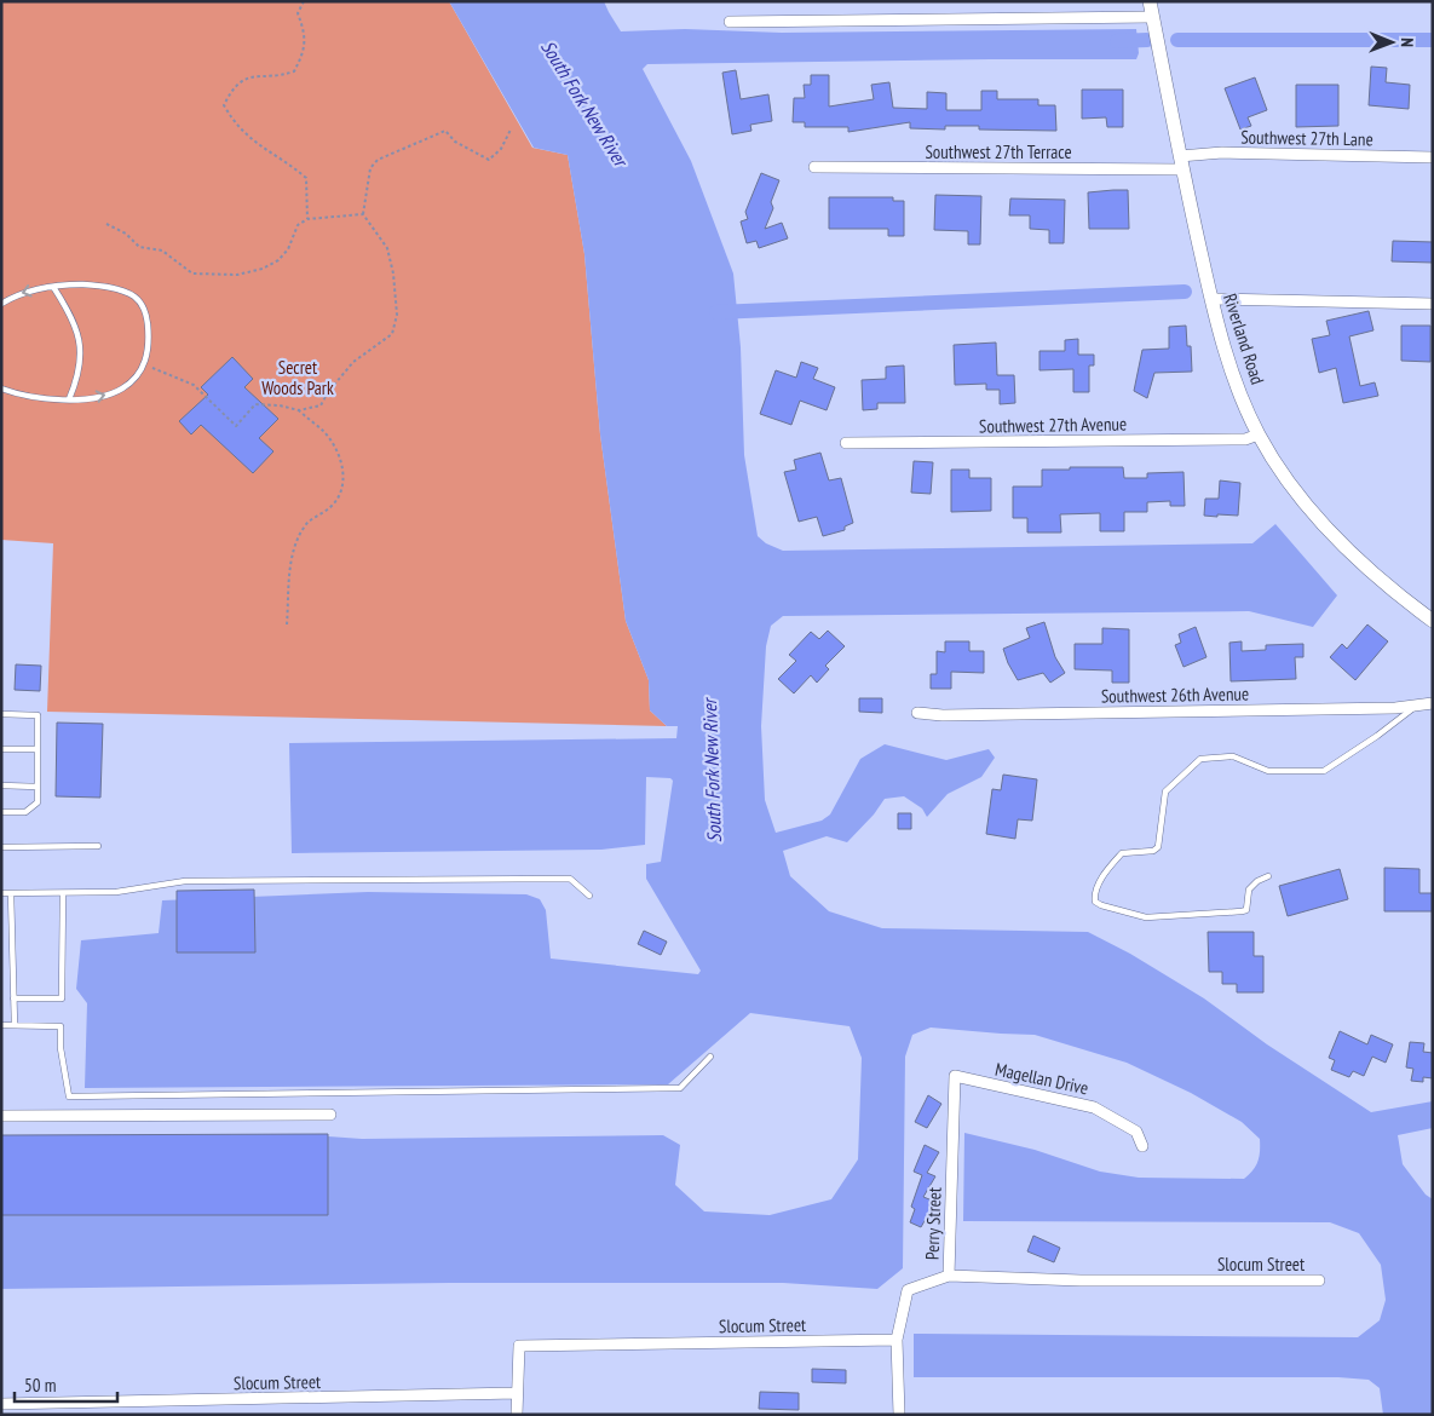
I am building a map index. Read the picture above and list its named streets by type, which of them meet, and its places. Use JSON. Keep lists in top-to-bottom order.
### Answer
{
  "streets": {
    "street": [
      "Southwest 27th Lane",
      "Southwest 27th Terrace",
      "Riverland Road",
      "Southwest 27th Avenue",
      "Southwest 26th Avenue",
      "Magellan Drive",
      "Perry Street",
      "Slocum Street"
    ]
  },
  "crossings": [
    ["Southwest 27th Lane", "Southwest 27th Terrace"],
    ["Southwest 27th Lane", "Riverland Road"],
    ["Southwest 27th Terrace", "Riverland Road"],
    ["Riverland Road", "Southwest 27th Avenue"],
    ["Magellan Drive", "Perry Street"],
    ["Perry Street", "Slocum Street"]
  ],
  "water": ["South Fork New River"],
  "parks": ["Secret Woods Park"],
  "scale_bar": "50 m",
  "north": "right"
}
